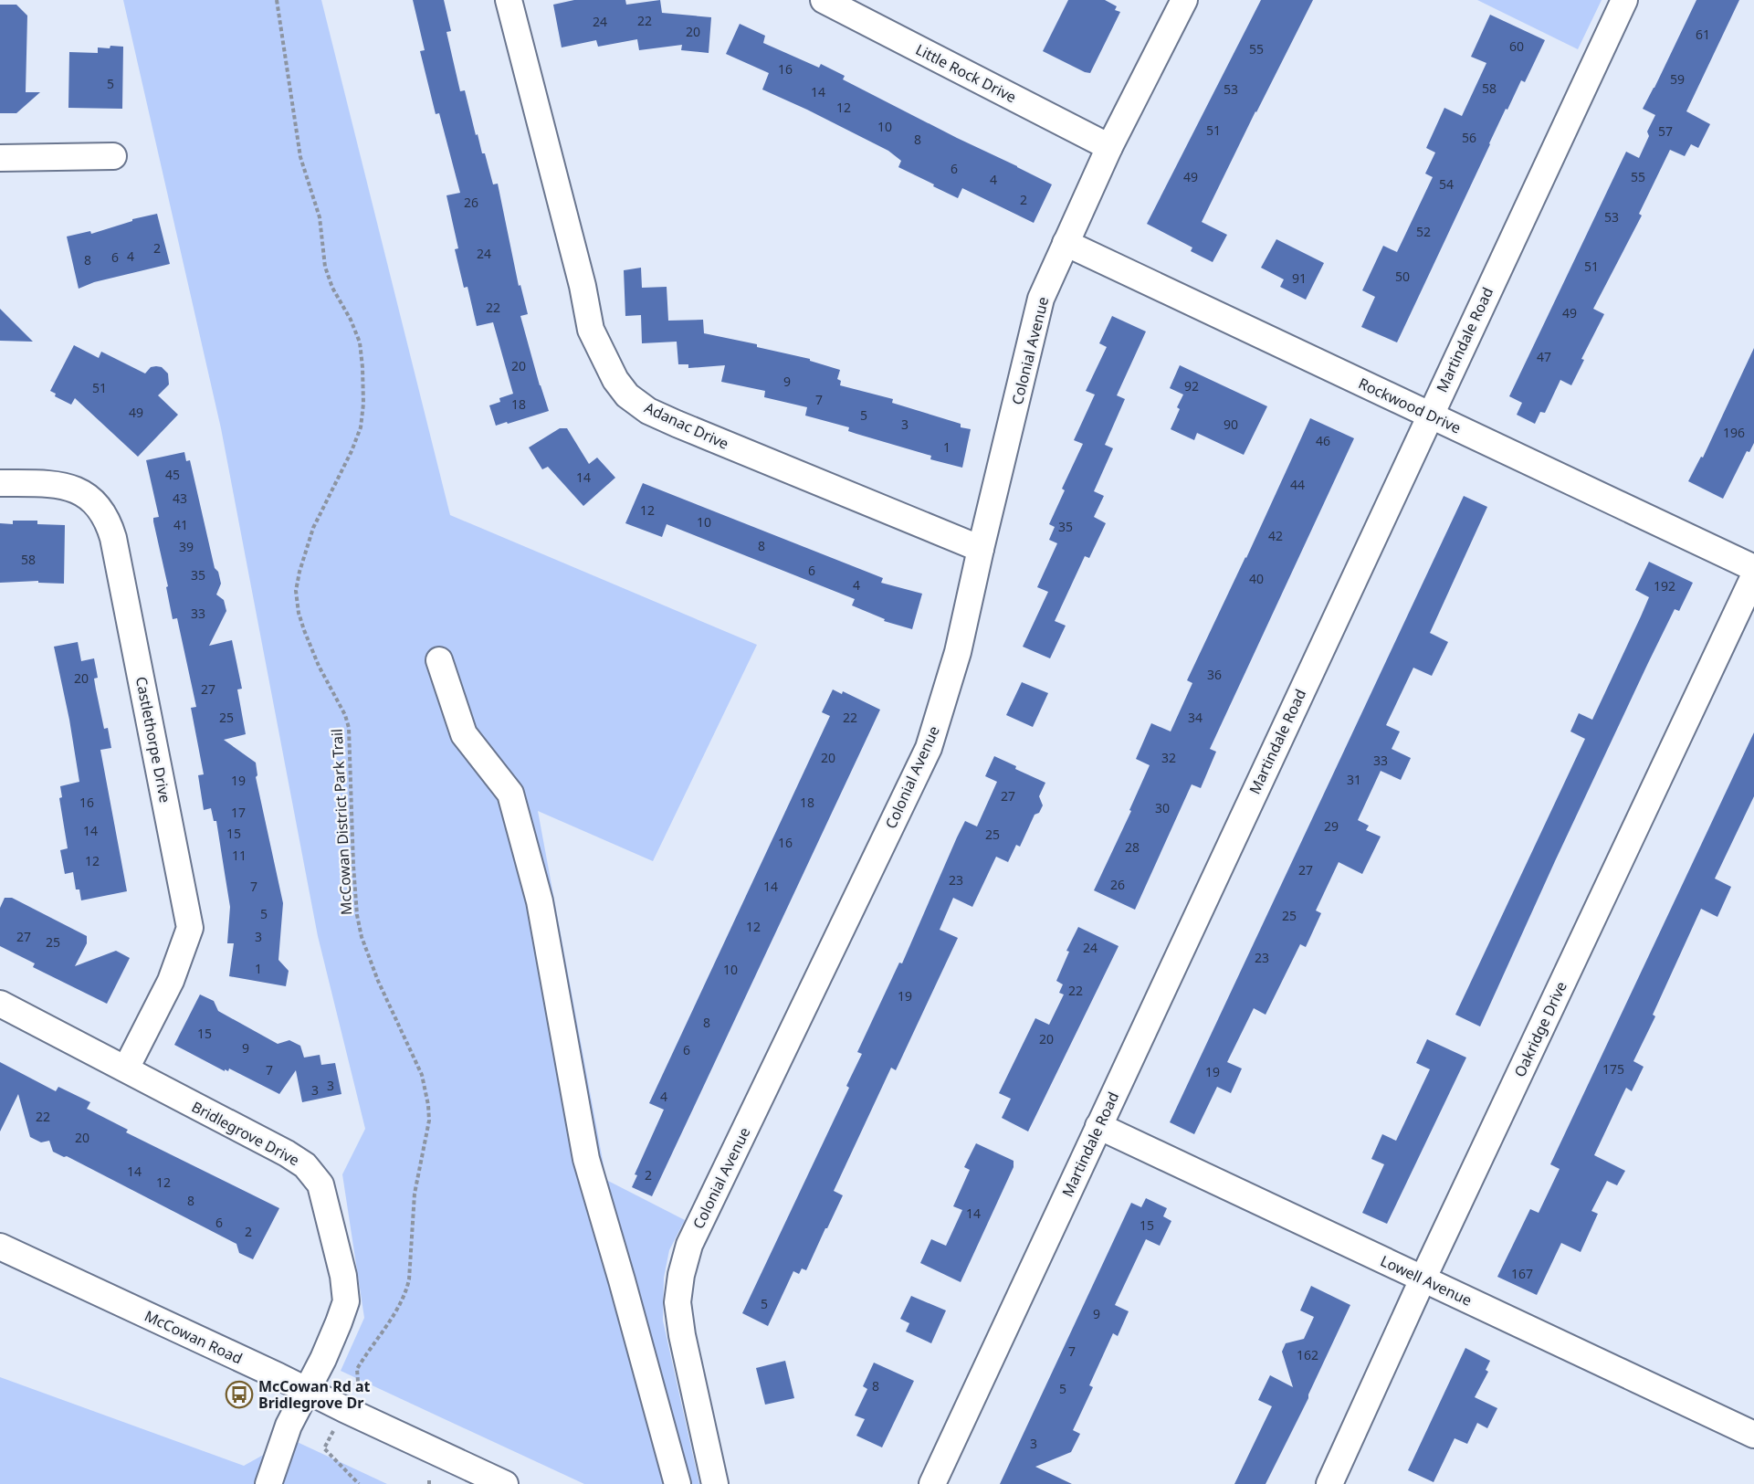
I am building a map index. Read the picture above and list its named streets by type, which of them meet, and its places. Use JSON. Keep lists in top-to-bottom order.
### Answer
{
  "streets": {
    "street": [
      "Little Rock Drive",
      "Martindale Road",
      "Colonial Avenue",
      "Rockwood Drive",
      "Adanac Drive",
      "Castlethorpe Drive",
      "Oakridge Drive",
      "Bridlegrove Drive",
      "Lowell Avenue",
      "McCowan Road"
    ],
    "path": ["McCowan District Park Trail"]
  },
  "crossings": [
    ["Little Rock Drive", "Colonial Avenue"],
    ["Martindale Road", "Rockwood Drive"],
    ["Martindale Road", "Lowell Avenue"],
    ["Colonial Avenue", "Rockwood Drive"],
    ["Colonial Avenue", "Adanac Drive"],
    ["Castlethorpe Drive", "Bridlegrove Drive"],
    ["Oakridge Drive", "Lowell Avenue"],
    ["Bridlegrove Drive", "McCowan Road"]
  ],
  "places": {
    "bus stop": ["McCowan Rd at Bridlegrove Dr"]
  },
  "house_numbers": [
    "22",
    "24",
    "20",
    "61",
    "60",
    "55",
    "16",
    "59",
    "5",
    "58",
    "53",
    "14",
    "12",
    "10",
    "51",
    "57",
    "56",
    "8",
    "6",
    "49",
    "55",
    "4",
    "54",
    "2",
    "26",
    "53",
    "52",
    "2",
    "24",
    "4",
    "6",
    "8",
    "51",
    "50",
    "91",
    "22",
    "49",
    "47",
    "20",
    "9",
    "92",
    "51",
    "7",
    "18",
    "49",
    "5",
    "3",
    "90",
    "196",
    "46",
    "1",
    "45",
    "14",
    "44",
    "43",
    "12",
    "10",
    "41",
    "35",
    "42",
    "8",
    "39",
    "58",
    "6",
    "35",
    "40",
    "4",
    "192",
    "33",
    "36",
    "20",
    "27",
    "25",
    "22",
    "34",
    "20",
    "32",
    "33",
    "31",
    "19",
    "27",
    "16",
    "18",
    "30",
    "17",
    "29",
    "14",
    "15",
    "25",
    "16",
    "28",
    "11",
    "12",
    "27",
    "23",
    "26",
    "7",
    "14",
    "5",
    "25",
    "12",
    "27",
    "3",
    "25",
    "24",
    "23",
    "1",
    "10",
    "22",
    "19",
    "8",
    "15",
    "20",
    "9",
    "6",
    "175",
    "7",
    "19",
    "3",
    "3",
    "4",
    "22",
    "20",
    "14",
    "2",
    "12",
    "8",
    "14",
    "6",
    "15",
    "2",
    "167",
    "5",
    "9",
    "7",
    "162",
    "8",
    "5",
    "3"
  ]
}
